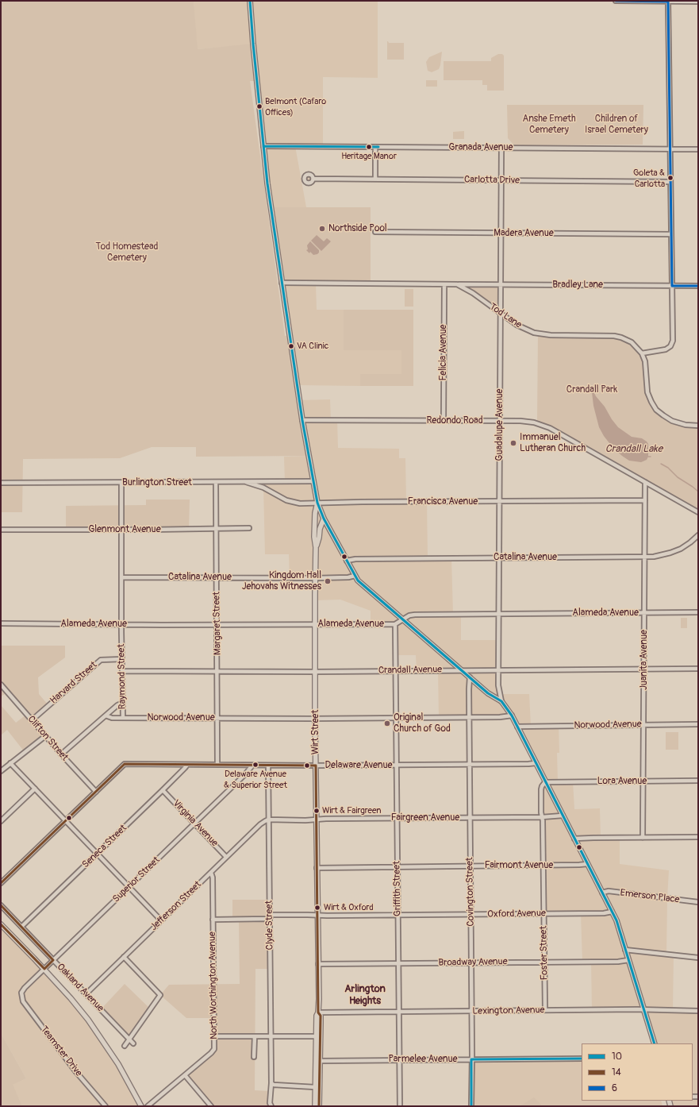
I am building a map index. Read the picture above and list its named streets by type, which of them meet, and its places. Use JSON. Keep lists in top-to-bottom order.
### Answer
{
  "streets": {
    "main road": ["Wirt Street"],
    "street": [
      "Granada Avenue",
      "Carlotta Drive",
      "Madera Avenue",
      "Bradley Lane",
      "Tod Lane",
      "Felicia Avenue",
      "Redondo Road",
      "Guadalupe Avenue",
      "Burlington Street",
      "Francisca Avenue",
      "Glenmont Avenue",
      "Catalina Avenue",
      "Alameda Avenue",
      "Margaret Street",
      "Juanita Avenue",
      "Crandall Avenue",
      "Raymond Street",
      "Harvard Street",
      "Norwood Avenue",
      "Clifton Street",
      "Delaware Avenue",
      "Lora Avenue",
      "Fairgreen Avenue",
      "Virginia Avenue",
      "Seneca Street",
      "Fairmont Avenue",
      "Superior Street",
      "Griffith Street",
      "Covington Street",
      "Emerson Place",
      "Jefferson Street",
      "Oxford Avenue",
      "Clyde Street",
      "Foster Street",
      "Broadway Avenue",
      "North Worthington Avenue",
      "Oakland Avenue",
      "Lexington Avenue",
      "Teamster Drive",
      "Parmelee Avenue"
    ]
  },
  "crossings": [
    ["Granada Avenue", "Guadalupe Avenue"],
    ["Carlotta Drive", "Guadalupe Avenue"],
    ["Madera Avenue", "Guadalupe Avenue"],
    ["Bradley Lane", "Tod Lane"],
    ["Bradley Lane", "Guadalupe Avenue"],
    ["Tod Lane", "Guadalupe Avenue"],
    ["Felicia Avenue", "Redondo Road"],
    ["Redondo Road", "Guadalupe Avenue"],
    ["Redondo Road", "Juanita Avenue"],
    ["Guadalupe Avenue", "Francisca Avenue"],
    ["Guadalupe Avenue", "Catalina Avenue"],
    ["Guadalupe Avenue", "Alameda Avenue"],
    ["Guadalupe Avenue", "Crandall Avenue"],
    ["Burlington Street", "Francisca Avenue"],
    ["Burlington Street", "Margaret Street"],
    ["Burlington Street", "Raymond Street"],
    ["Francisca Avenue", "Juanita Avenue"],
    ["Francisca Avenue", "Wirt Street"],
    ["Glenmont Avenue", "Margaret Street"],
    ["Glenmont Avenue", "Raymond Street"],
    ["Catalina Avenue", "Margaret Street"],
    ["Catalina Avenue", "Juanita Avenue"],
    ["Catalina Avenue", "Raymond Street"],
    ["Catalina Avenue", "Wirt Street"],
    ["Alameda Avenue", "Margaret Street"],
    ["Alameda Avenue", "Juanita Avenue"],
    ["Alameda Avenue", "Raymond Street"],
    ["Alameda Avenue", "Wirt Street"],
    ["Alameda Avenue", "Griffith Street"],
    ["Margaret Street", "Crandall Avenue"],
    ["Margaret Street", "Norwood Avenue"],
    ["Margaret Street", "Delaware Avenue"],
    ["Juanita Avenue", "Crandall Avenue"],
    ["Juanita Avenue", "Norwood Avenue"],
    ["Juanita Avenue", "Lora Avenue"],
    ["Crandall Avenue", "Raymond Street"],
    ["Crandall Avenue", "Wirt Street"],
    ["Crandall Avenue", "Griffith Street"],
    ["Raymond Street", "Harvard Street"],
    ["Raymond Street", "Norwood Avenue"],
    ["Harvard Street", "Clifton Street"],
    ["Norwood Avenue", "Wirt Street"],
    ["Norwood Avenue", "Griffith Street"],
    ["Norwood Avenue", "Covington Street"],
    ["Wirt Street", "Delaware Avenue"],
    ["Wirt Street", "Fairgreen Avenue"],
    ["Wirt Street", "Fairmont Avenue"],
    ["Wirt Street", "Oxford Avenue"],
    ["Wirt Street", "Broadway Avenue"],
    ["Wirt Street", "Lexington Avenue"],
    ["Wirt Street", "Parmelee Avenue"],
    ["Clifton Street", "Delaware Avenue"],
    ["Delaware Avenue", "Seneca Street"],
    ["Delaware Avenue", "Superior Street"],
    ["Delaware Avenue", "Griffith Street"],
    ["Delaware Avenue", "Covington Street"],
    ["Delaware Avenue", "Clyde Street"],
    ["Lora Avenue", "Foster Street"],
    ["Fairgreen Avenue", "Griffith Street"],
    ["Fairgreen Avenue", "Covington Street"],
    ["Fairgreen Avenue", "Jefferson Street"],
    ["Fairgreen Avenue", "Clyde Street"],
    ["Fairgreen Avenue", "Foster Street"],
    ["Virginia Avenue", "Seneca Street"],
    ["Virginia Avenue", "Superior Street"],
    ["Virginia Avenue", "Jefferson Street"],
    ["Seneca Street", "Oakland Avenue"],
    ["Fairmont Avenue", "Griffith Street"],
    ["Fairmont Avenue", "Covington Street"],
    ["Fairmont Avenue", "Foster Street"],
    ["Superior Street", "Oakland Avenue"],
    ["Superior Street", "Teamster Drive"],
    ["Griffith Street", "Oxford Avenue"],
    ["Griffith Street", "Broadway Avenue"],
    ["Griffith Street", "Lexington Avenue"],
    ["Griffith Street", "Parmelee Avenue"],
    ["Covington Street", "Oxford Avenue"],
    ["Covington Street", "Broadway Avenue"],
    ["Covington Street", "Lexington Avenue"],
    ["Covington Street", "Parmelee Avenue"],
    ["Jefferson Street", "Clyde Street"],
    ["Jefferson Street", "North Worthington Avenue"],
    ["Jefferson Street", "Oakland Avenue"],
    ["Oxford Avenue", "Clyde Street"],
    ["Oxford Avenue", "Foster Street"],
    ["Oxford Avenue", "North Worthington Avenue"],
    ["Foster Street", "Broadway Avenue"],
    ["Foster Street", "Lexington Avenue"]
  ],
  "districts": ["Arlington Heights"],
  "water": ["Crandall Lake"],
  "parks": [
    "Anshe Emeth Cemetery",
    "Children of Israel Cemetery",
    "Tod Homestead Cemetery",
    "Crandall Park"
  ],
  "places": [
    "Belmont (Cafaro Offices)",
    "Heritage Manor",
    "Goleta & Carlotta",
    "Northside Pool",
    "VA Clinic",
    "Immanuel Lutheran Church",
    "Kingdom Hall Jehovahs Witnesses",
    "Original Church of God",
    "Delaware Avenue & Superior Street",
    "Wirt & Fairgreen",
    "Wirt & Oxford"
  ],
  "lines": ["transit line 10", "transit line 6", "transit line 14"],
  "legend": ["10", "14", "6"]
}
